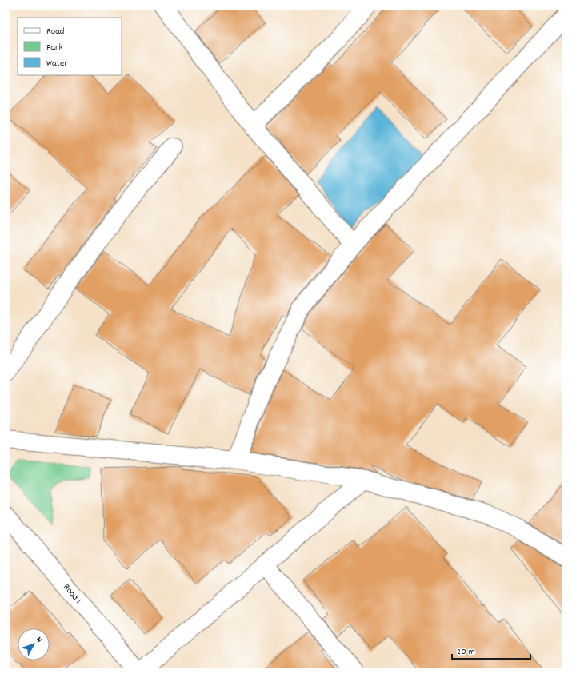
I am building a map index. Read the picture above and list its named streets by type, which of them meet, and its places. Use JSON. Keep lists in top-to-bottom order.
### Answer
{
  "streets": {
    "street": ["Road 1"]
  },
  "legend": ["Road", "Park", "Water"],
  "scale_bar": "20 m",
  "north": "top right"
}
